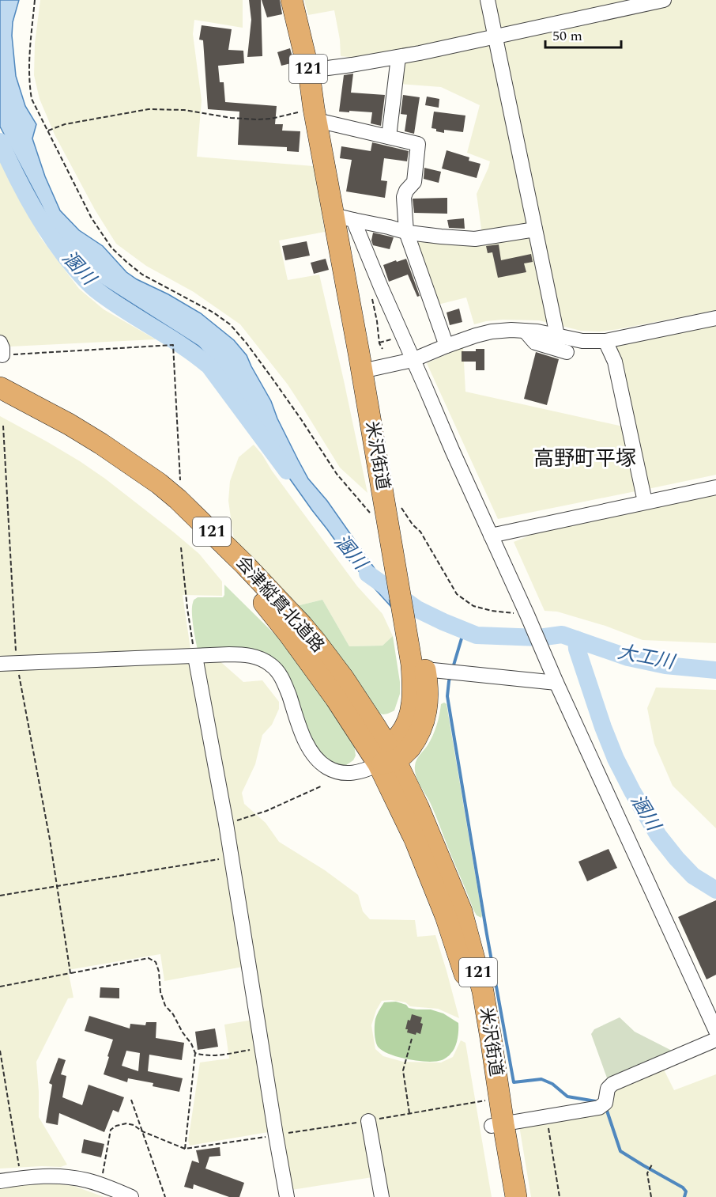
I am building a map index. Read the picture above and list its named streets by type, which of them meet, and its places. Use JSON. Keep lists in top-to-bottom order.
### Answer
{
  "streets": {
    "highway": ["121", "米沢街道", "会津縦貫北道路"]
  },
  "crossings": [
    ["米沢街道", "会津縦貫北道路"]
  ],
  "districts": ["高野町平塚"],
  "water": ["溷川", "大工川"],
  "scale_bar": "50 m"
}
